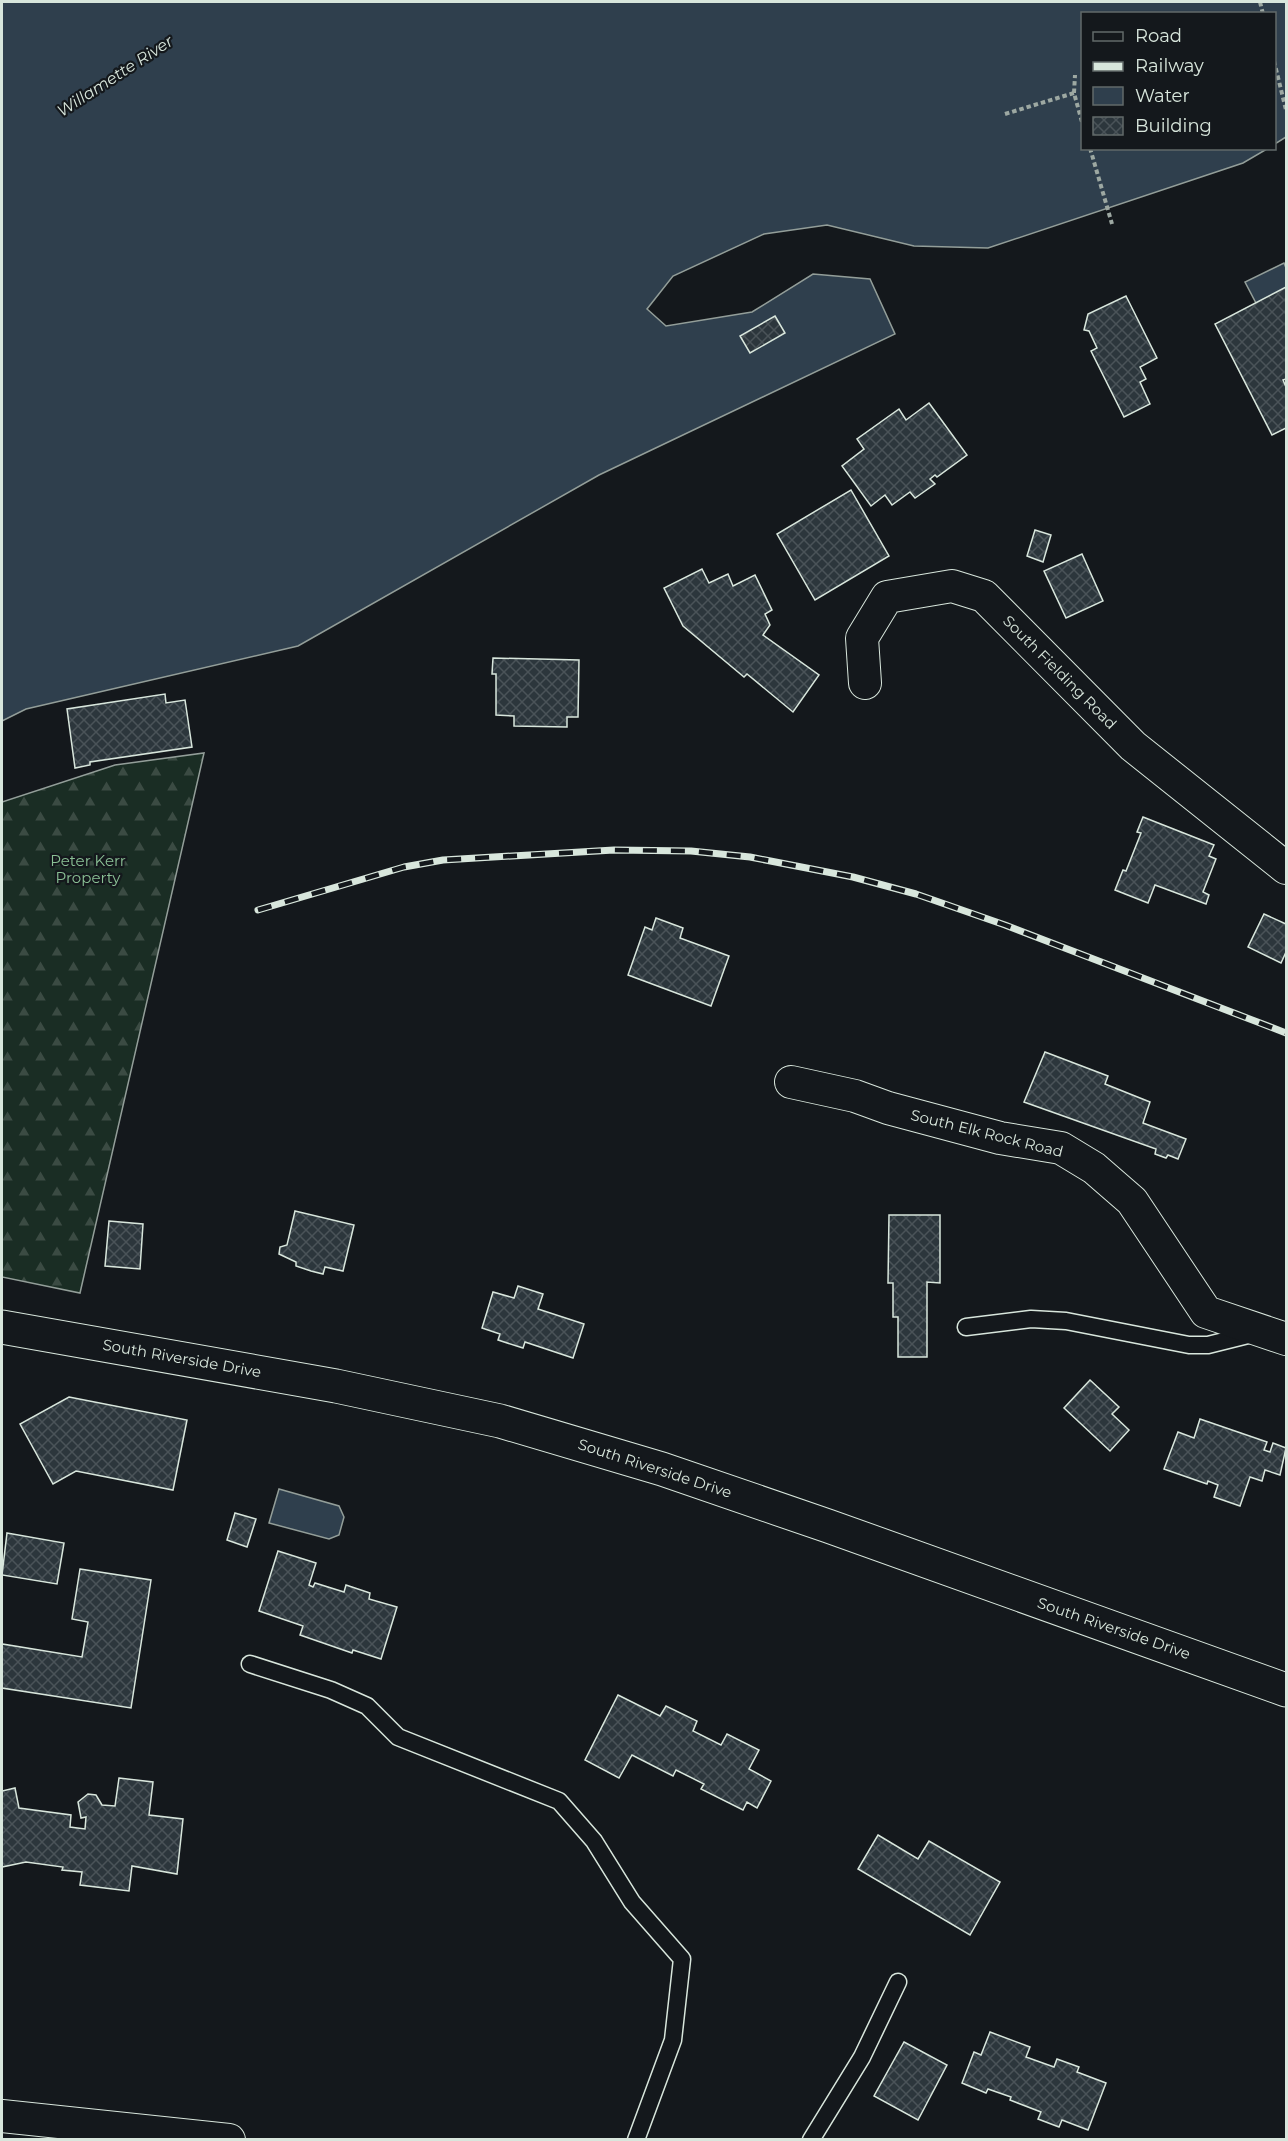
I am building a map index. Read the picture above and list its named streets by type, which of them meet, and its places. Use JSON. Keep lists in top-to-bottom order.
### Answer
{
  "streets": {
    "main road": ["South Riverside Drive"],
    "street": ["South Fielding Road", "South Elk Rock Road"]
  },
  "water": ["Willamette River"],
  "parks": ["Peter Kerr Property"],
  "legend": [
    "Road",
    "Railway",
    "Water",
    "Building"
  ]
}
